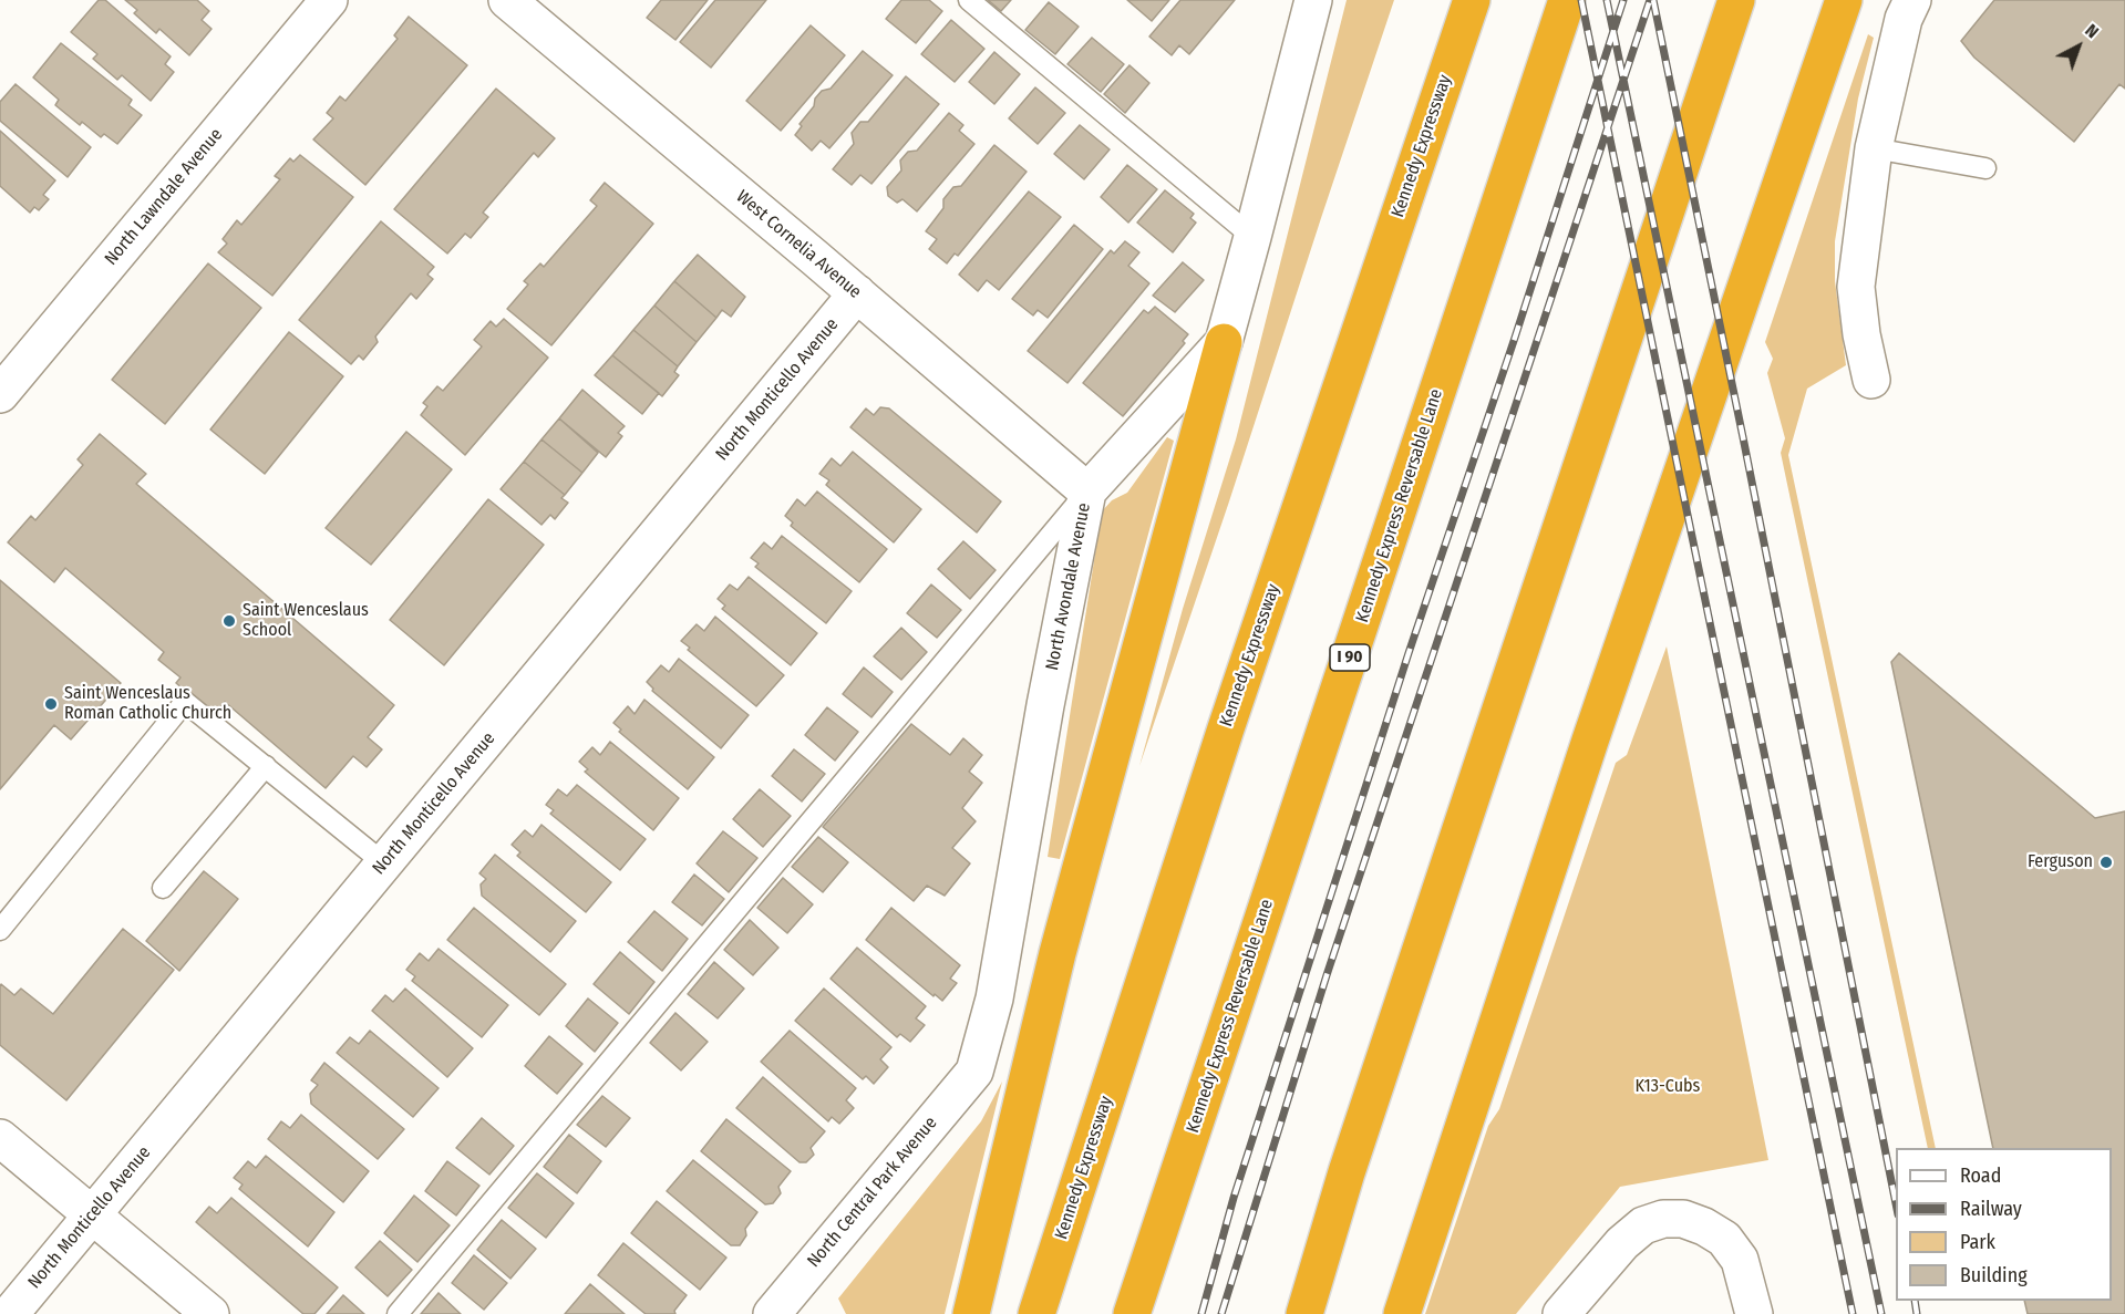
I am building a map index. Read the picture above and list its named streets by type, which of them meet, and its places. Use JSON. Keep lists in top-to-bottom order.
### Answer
{
  "streets": {
    "highway": ["Kennedy Expressway", "Kennedy Express Reversable Lane", "I 90"],
    "street": [
      "North Lawndale Avenue",
      "West Cornelia Avenue",
      "North Monticello Avenue",
      "North Avondale Avenue",
      "North Central Park Avenue"
    ]
  },
  "crossings": [
    ["West Cornelia Avenue", "North Monticello Avenue"],
    ["West Cornelia Avenue", "North Avondale Avenue"],
    ["North Avondale Avenue", "North Central Park Avenue"]
  ],
  "parks": ["K13-Cubs"],
  "places": ["Saint Wenceslaus School", "Saint Wenceslaus Roman Catholic Church", "Ferguson"],
  "legend": [
    "Road",
    "Railway",
    "Park",
    "Building"
  ],
  "north": "top right"
}
